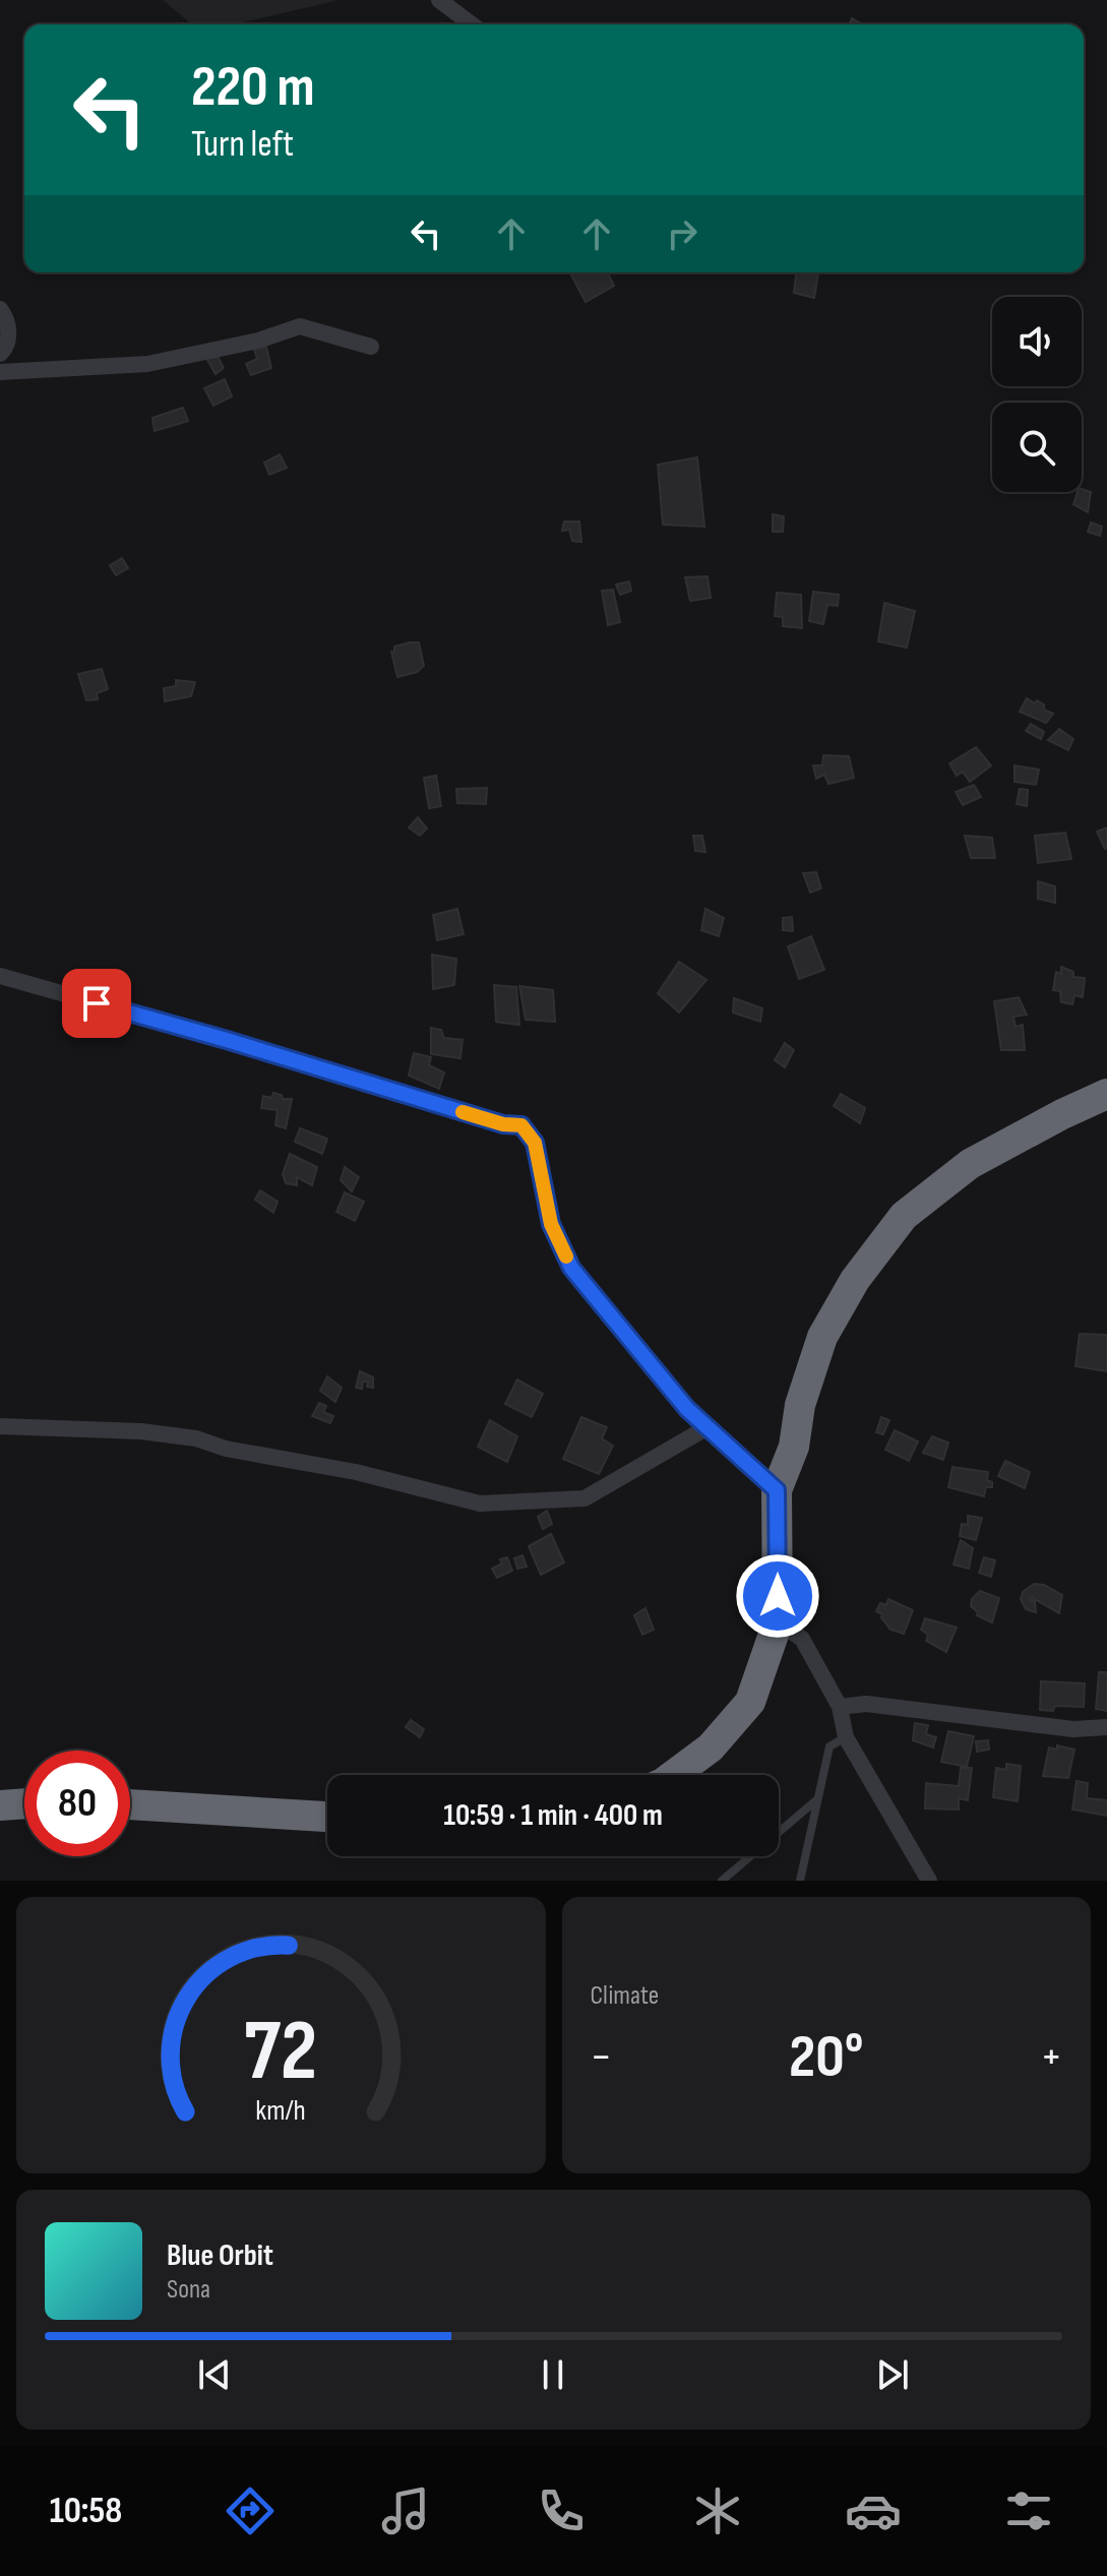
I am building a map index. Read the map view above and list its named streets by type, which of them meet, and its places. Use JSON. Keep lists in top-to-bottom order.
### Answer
{
  "page": {
    "turn": ["220 m", "Turn left"],
    "limit": "80",
    "trip": "10:59 · 1 min · 400 m",
    "tile": "Climate",
    "heat": ["−", "20°", "+"],
    "song": ["Blue Orbit", "Sona"],
    "tabs": "10:58",
    "gauge": ["72", "km/h"]
  }
}
